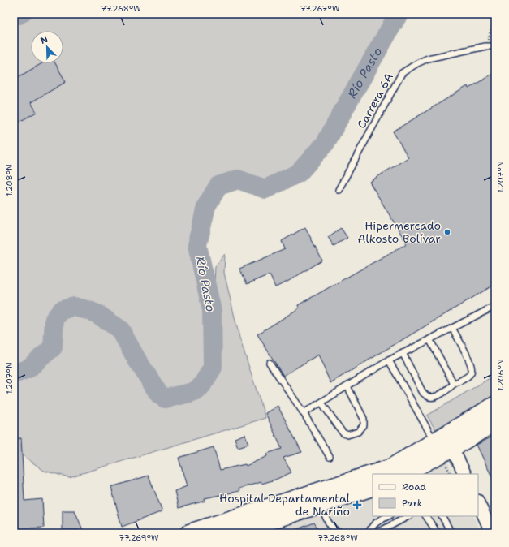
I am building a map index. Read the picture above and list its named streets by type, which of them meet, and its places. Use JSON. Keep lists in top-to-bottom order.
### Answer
{
  "streets": {
    "lane": ["Carrera 6A"]
  },
  "water": ["Río Pasto"],
  "places": {
    "other": ["Hipermercado Alkosto Bolívar"],
    "health": ["Hospital Departamental de Nariño"]
  },
  "legend": ["Road", "Park"],
  "north": "top left",
  "coordinates": [
    "77.268°W",
    "77.267°W",
    "1.207°N",
    "1.208°N",
    "1.206°N",
    "77.269°W"
  ]
}
